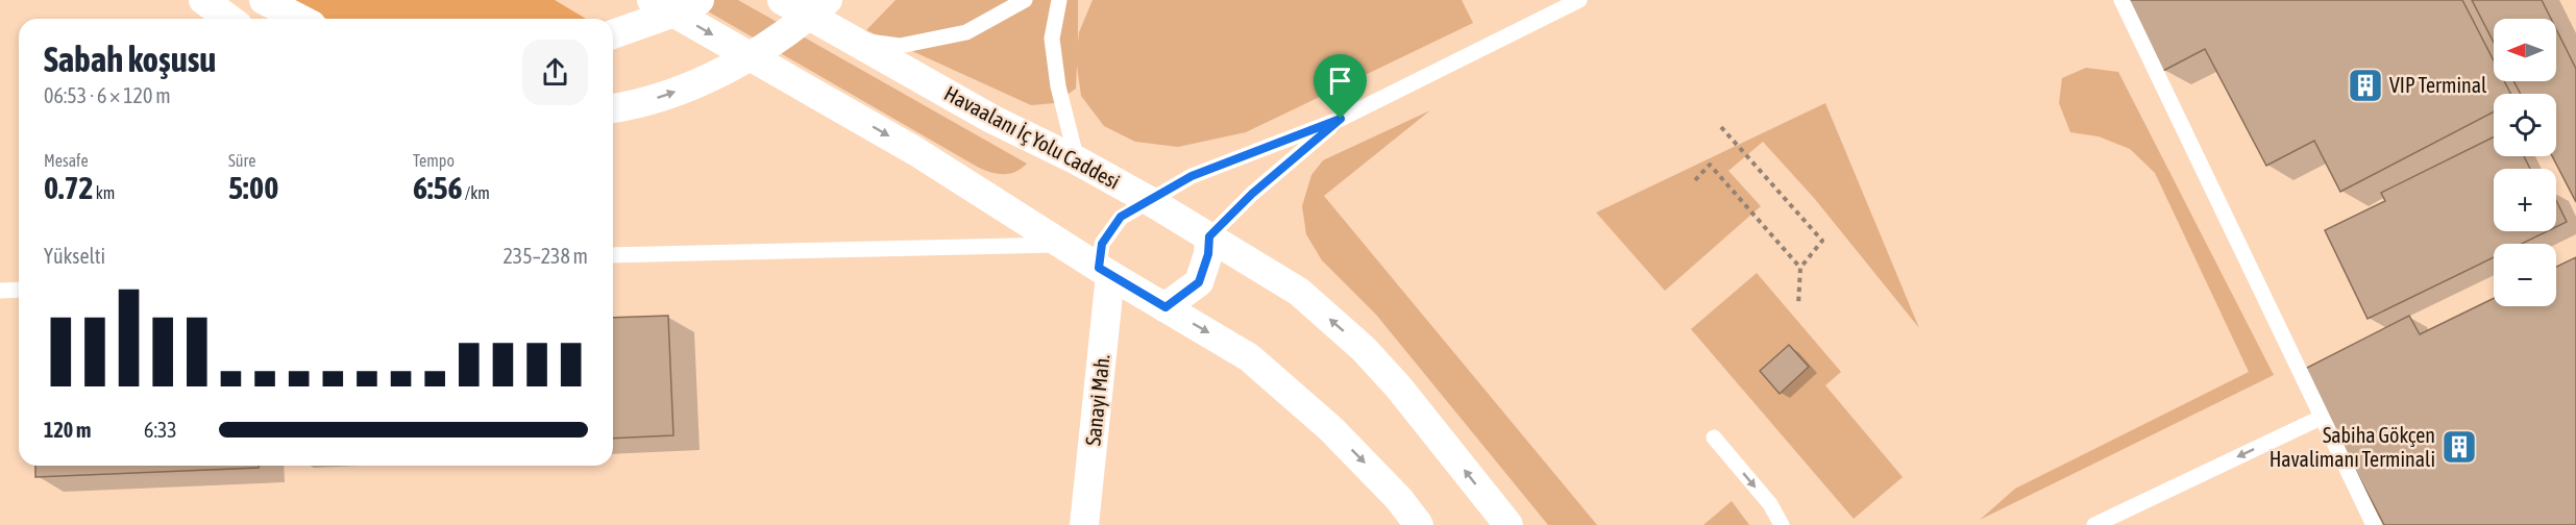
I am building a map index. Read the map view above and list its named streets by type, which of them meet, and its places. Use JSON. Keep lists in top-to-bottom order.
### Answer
{
  "streets": {
    "street": ["Havaalanı İç Yolu Caddesi", "Sanayi Mah."]
  },
  "crossings": [
    ["Havaalanı İç Yolu Caddesi", "Sanayi Mah."]
  ],
  "places": {
    "building": ["VIP Terminal", "Sabiha Gökçen Havalimanı Terminali"]
  },
  "north": "left",
  "page": {
    "map_buttons": ["+", "−"],
    "heading": ["Sabah koşusu", "06:53 · 6 × 120 m"],
    "stats": [
      ["Mesafe", "0.72 km"],
      ["Süre", "5:00"],
      ["Tempo", "6:56 /km"]
    ],
    "chart": ["Yükselti", "235–238 m"],
    "list": [
      {
        "name": "120 m",
        "note": "6:33"
      }
    ]
  }
}
